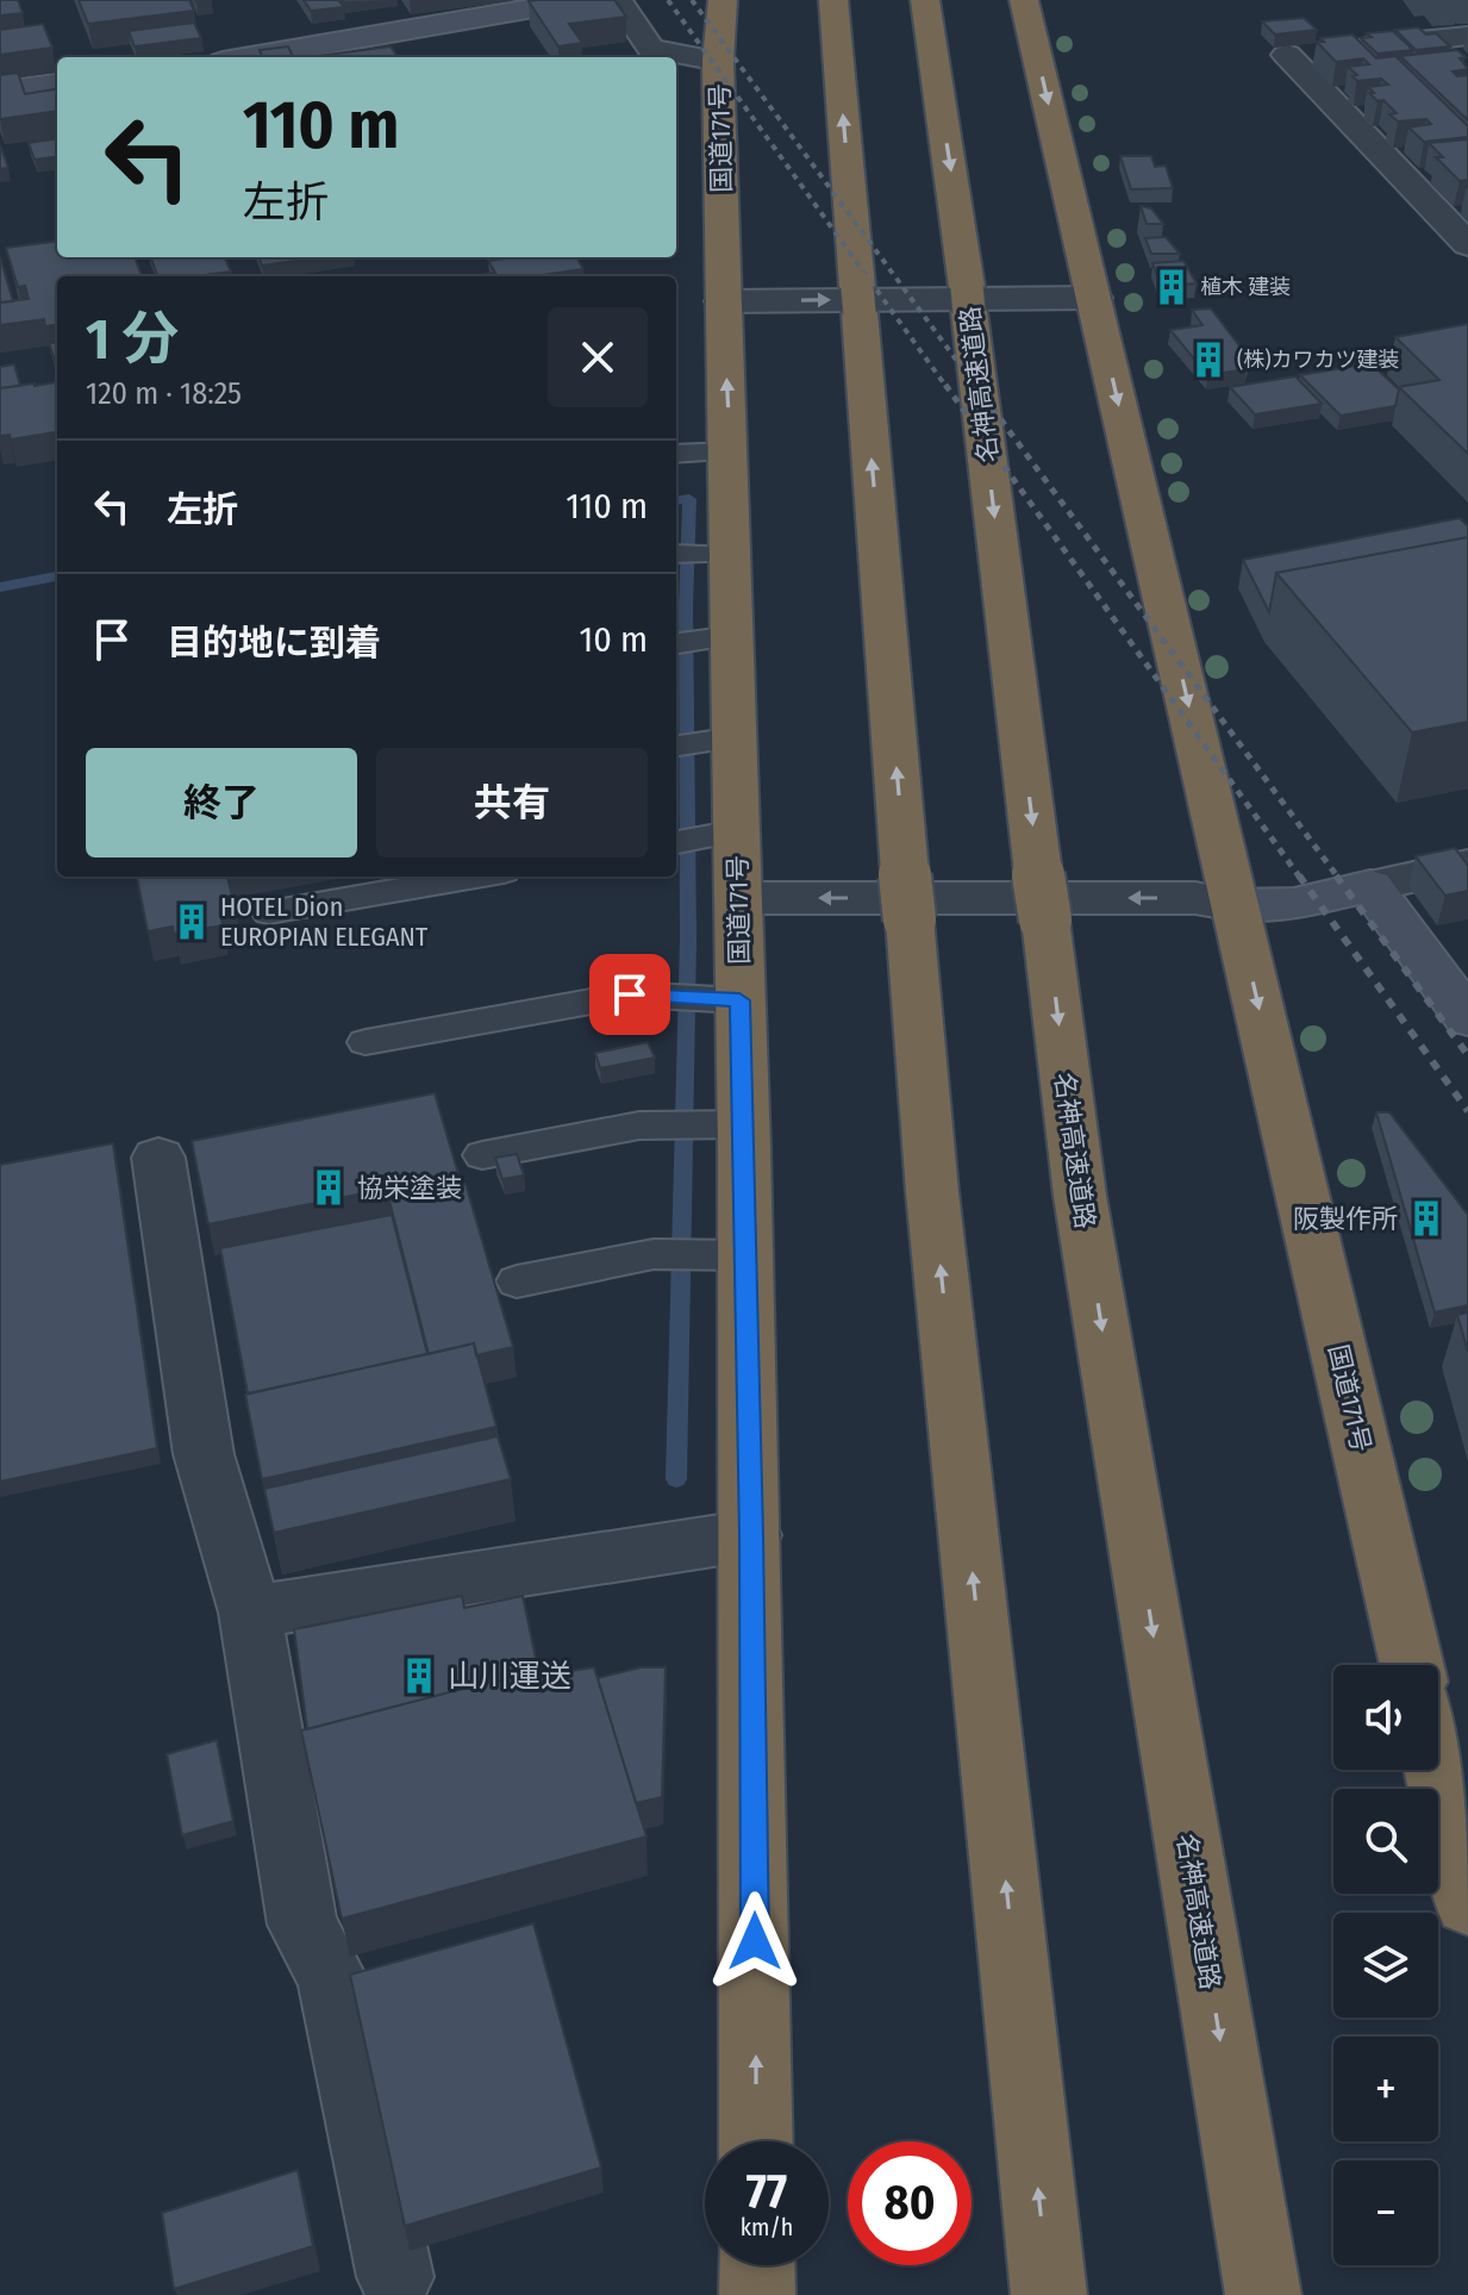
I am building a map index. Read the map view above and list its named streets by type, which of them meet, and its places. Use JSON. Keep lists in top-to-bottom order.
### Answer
{
  "streets": {
    "highway": ["国道171号", "名神高速道路"]
  },
  "places": {
    "building": [
      "植木 建装",
      "(株)カワカツ建装",
      "HOTEL Dion EUROPIAN ELEGANT",
      "協栄塗装",
      "阪製作所",
      "山川運送"
    ]
  },
  "page": {
    "turn": ["110 m", "左折"],
    "heading": ["1 分", "120 m · 18:25"],
    "list": [
      {
        "name": "左折",
        "value": "110 m"
      },
      {
        "name": "目的地に到着",
        "value": "10 m"
      }
    ],
    "buttons": ["終了", "共有"],
    "map_buttons": ["+", "−"],
    "speed": "77 km/h",
    "limit": "80"
  }
}
